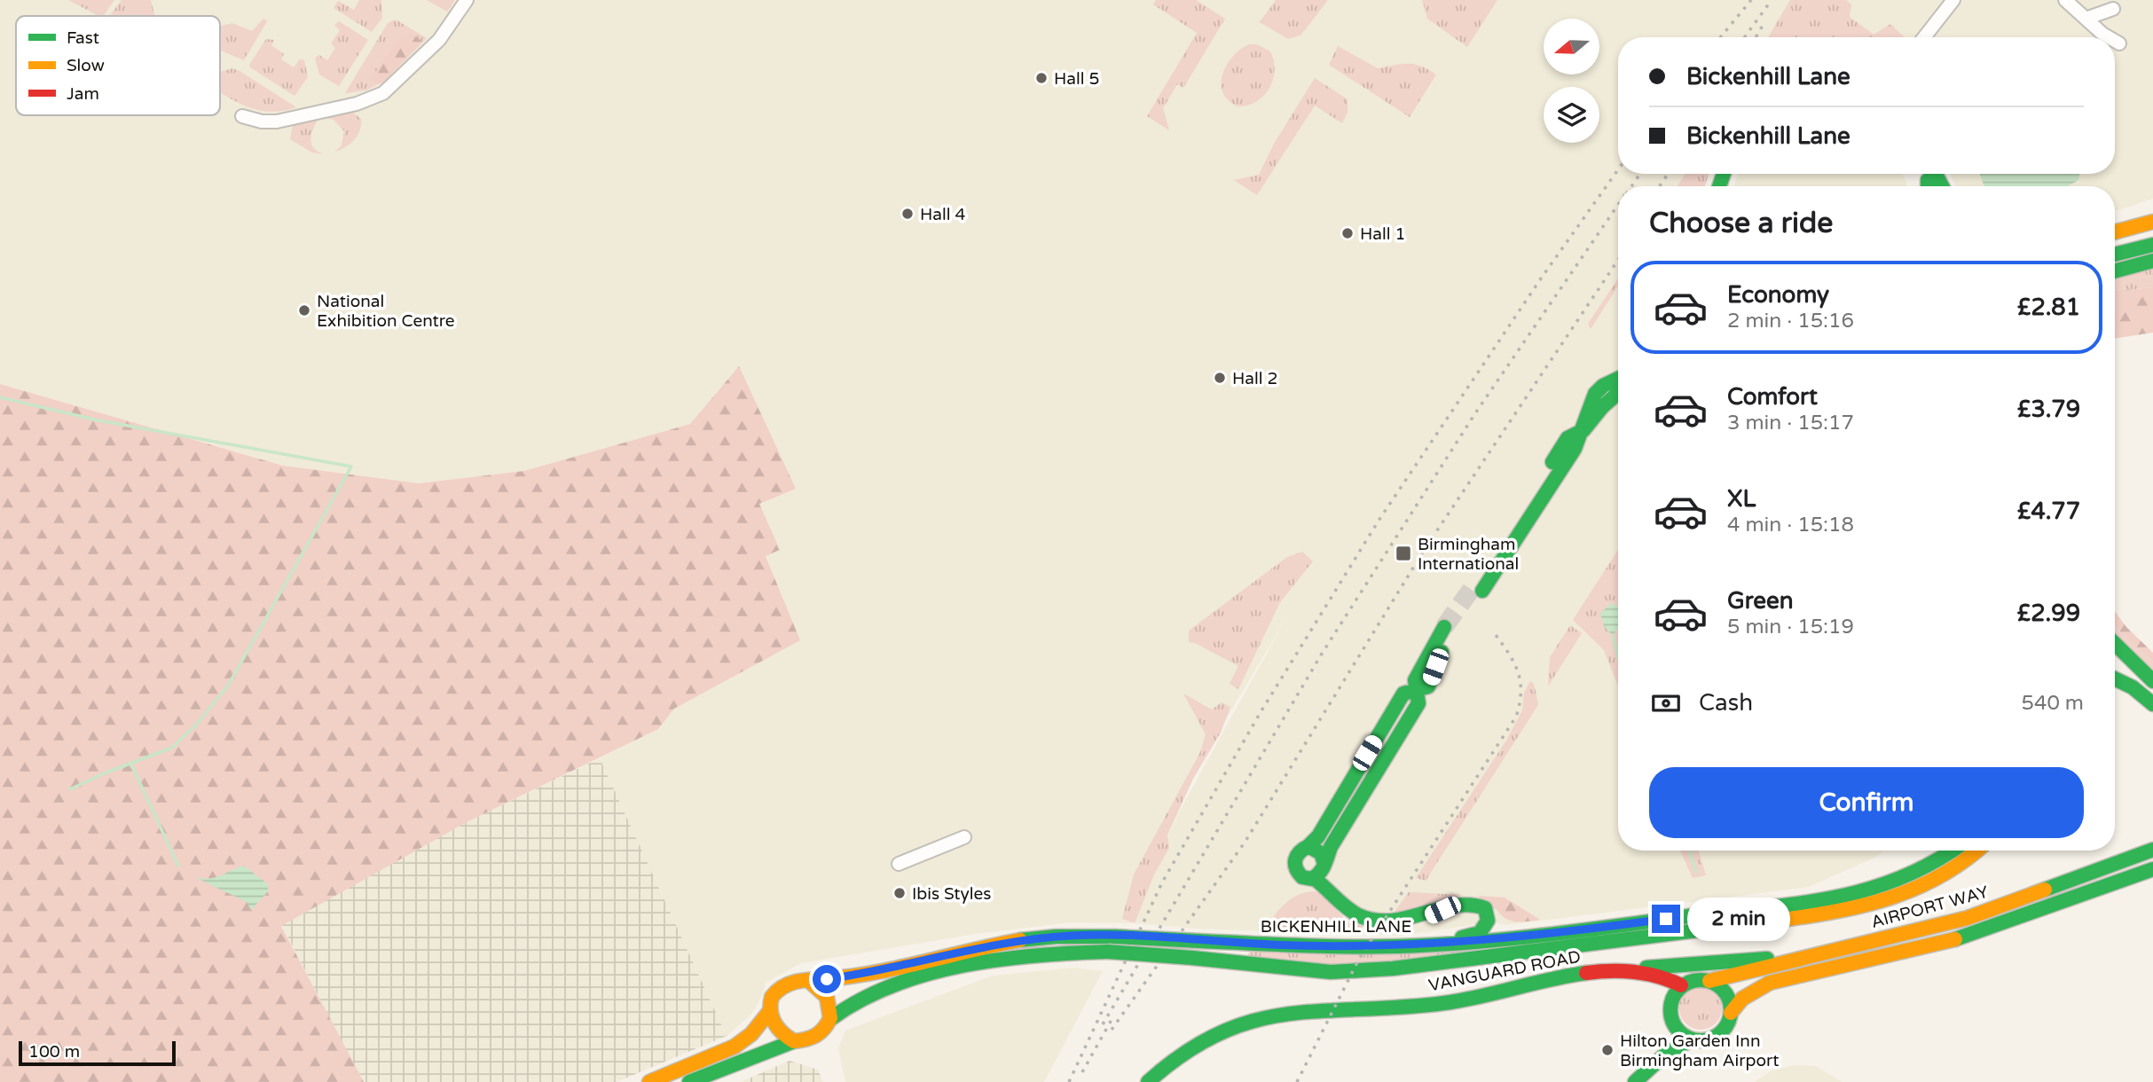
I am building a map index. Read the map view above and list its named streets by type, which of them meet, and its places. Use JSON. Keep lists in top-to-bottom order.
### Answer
{
  "streets": {
    "main road": ["AIRPORT WAY", "BICKENHILL LANE", "VANGUARD ROAD"]
  },
  "crossings": [
    ["AIRPORT WAY", "VANGUARD ROAD"]
  ],
  "places": {
    "other": [
      "Hall 5",
      "Hall 4",
      "Hall 1",
      "National Exhibition Centre",
      "Hall 2",
      "Ibis Styles",
      "Hilton Garden Inn Birmingham Airport"
    ],
    "transit": ["Birmingham International"]
  },
  "legend": ["Fast", "Slow", "Jam"],
  "scale_bar": "100 m",
  "north": "left",
  "page": {
    "banner": ["Bickenhill Lane", "Bickenhill Lane"],
    "heading": "Choose a ride",
    "list": [
      {
        "name": "Economy",
        "note": "2 min · 15:16",
        "value": "£2.81"
      },
      {
        "name": "Comfort",
        "note": "3 min · 15:17",
        "value": "£3.79"
      },
      {
        "name": "XL",
        "note": "4 min · 15:18",
        "value": "£4.77"
      },
      {
        "name": "Green",
        "note": "5 min · 15:19",
        "value": "£2.99"
      }
    ],
    "pay": ["Cash", "540 m"],
    "buttons": "Confirm",
    "bubble": "2 min",
    "scale": "100 m"
  }
}
